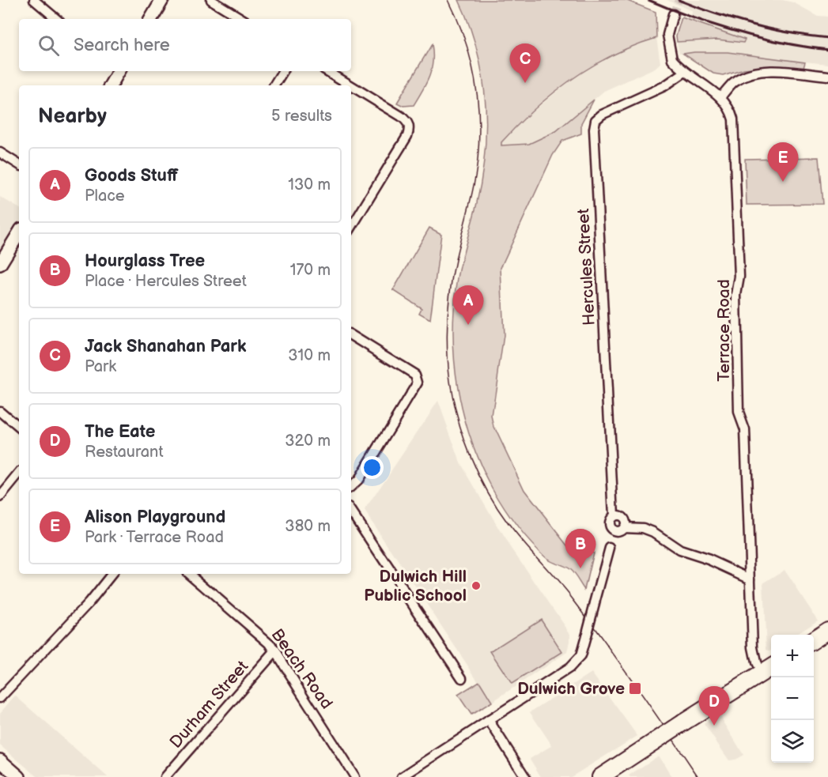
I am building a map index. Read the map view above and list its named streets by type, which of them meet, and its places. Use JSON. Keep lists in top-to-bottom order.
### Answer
{
  "streets": {
    "street": [
      "Hercules Street",
      "Terrace Road",
      "Beach Road",
      "Durham Street"
    ]
  },
  "crossings": [
    ["Hercules Street", "Terrace Road"],
    ["Beach Road", "Durham Street"]
  ],
  "places": {
    "other": ["Dulwich Hill Public School"],
    "transit": ["Dulwich Grove"]
  },
  "page": {
    "search": "Search here",
    "pins": [
      "C",
      "E",
      "A",
      "B",
      "D"
    ],
    "heading": ["Nearby", "5 results"],
    "list": [
      {
        "mark": "A",
        "name": "Goods Stuff",
        "note": "Place",
        "value": "130 m"
      },
      {
        "mark": "B",
        "name": "Hourglass Tree",
        "note": "Place · Hercules Street",
        "value": "170 m"
      },
      {
        "mark": "C",
        "name": "Jack Shanahan Park",
        "note": "Park",
        "value": "310 m"
      },
      {
        "mark": "D",
        "name": "The Eate",
        "note": "Restaurant",
        "value": "320 m"
      },
      {
        "mark": "E",
        "name": "Alison Playground",
        "note": "Park · Terrace Road",
        "value": "380 m"
      }
    ],
    "map_buttons": ["+", "−"]
  }
}
